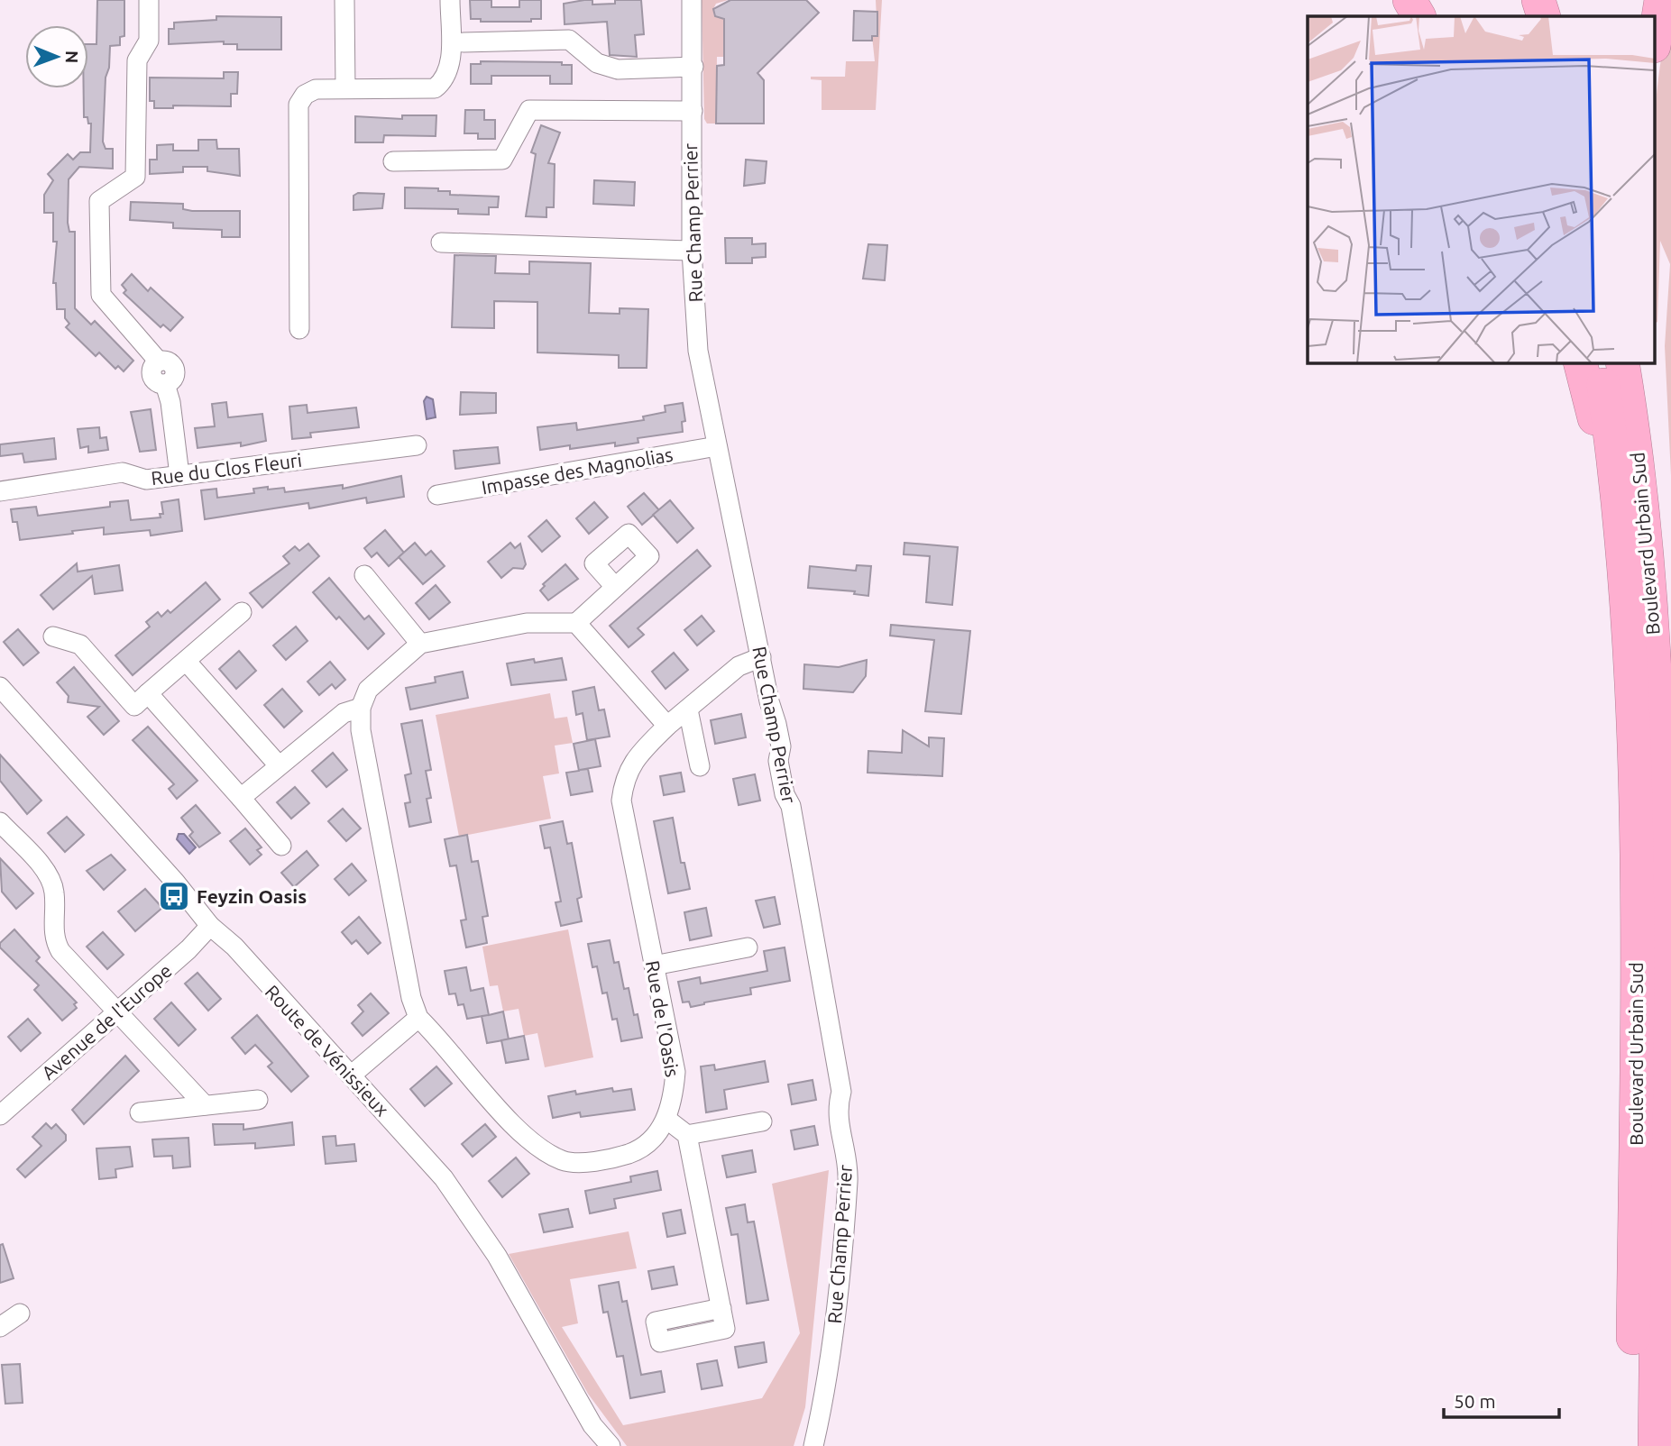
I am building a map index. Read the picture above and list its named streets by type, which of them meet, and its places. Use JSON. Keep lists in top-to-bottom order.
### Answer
{
  "streets": {
    "highway": ["Boulevard Urbain Sud"],
    "street": [
      "Rue Champ Perrier",
      "Rue du Clos Fleuri",
      "Impasse des Magnolias",
      "Rue de l'Oasis",
      "Avenue de l'Europe",
      "Route de Vénissieux"
    ]
  },
  "crossings": [
    ["Rue Champ Perrier", "Impasse des Magnolias"],
    ["Rue Champ Perrier", "Rue de l'Oasis"],
    ["Avenue de l'Europe", "Route de Vénissieux"]
  ],
  "places": {
    "bus stop": ["Feyzin Oasis"]
  },
  "scale_bar": "50 m",
  "north": "right"
}
